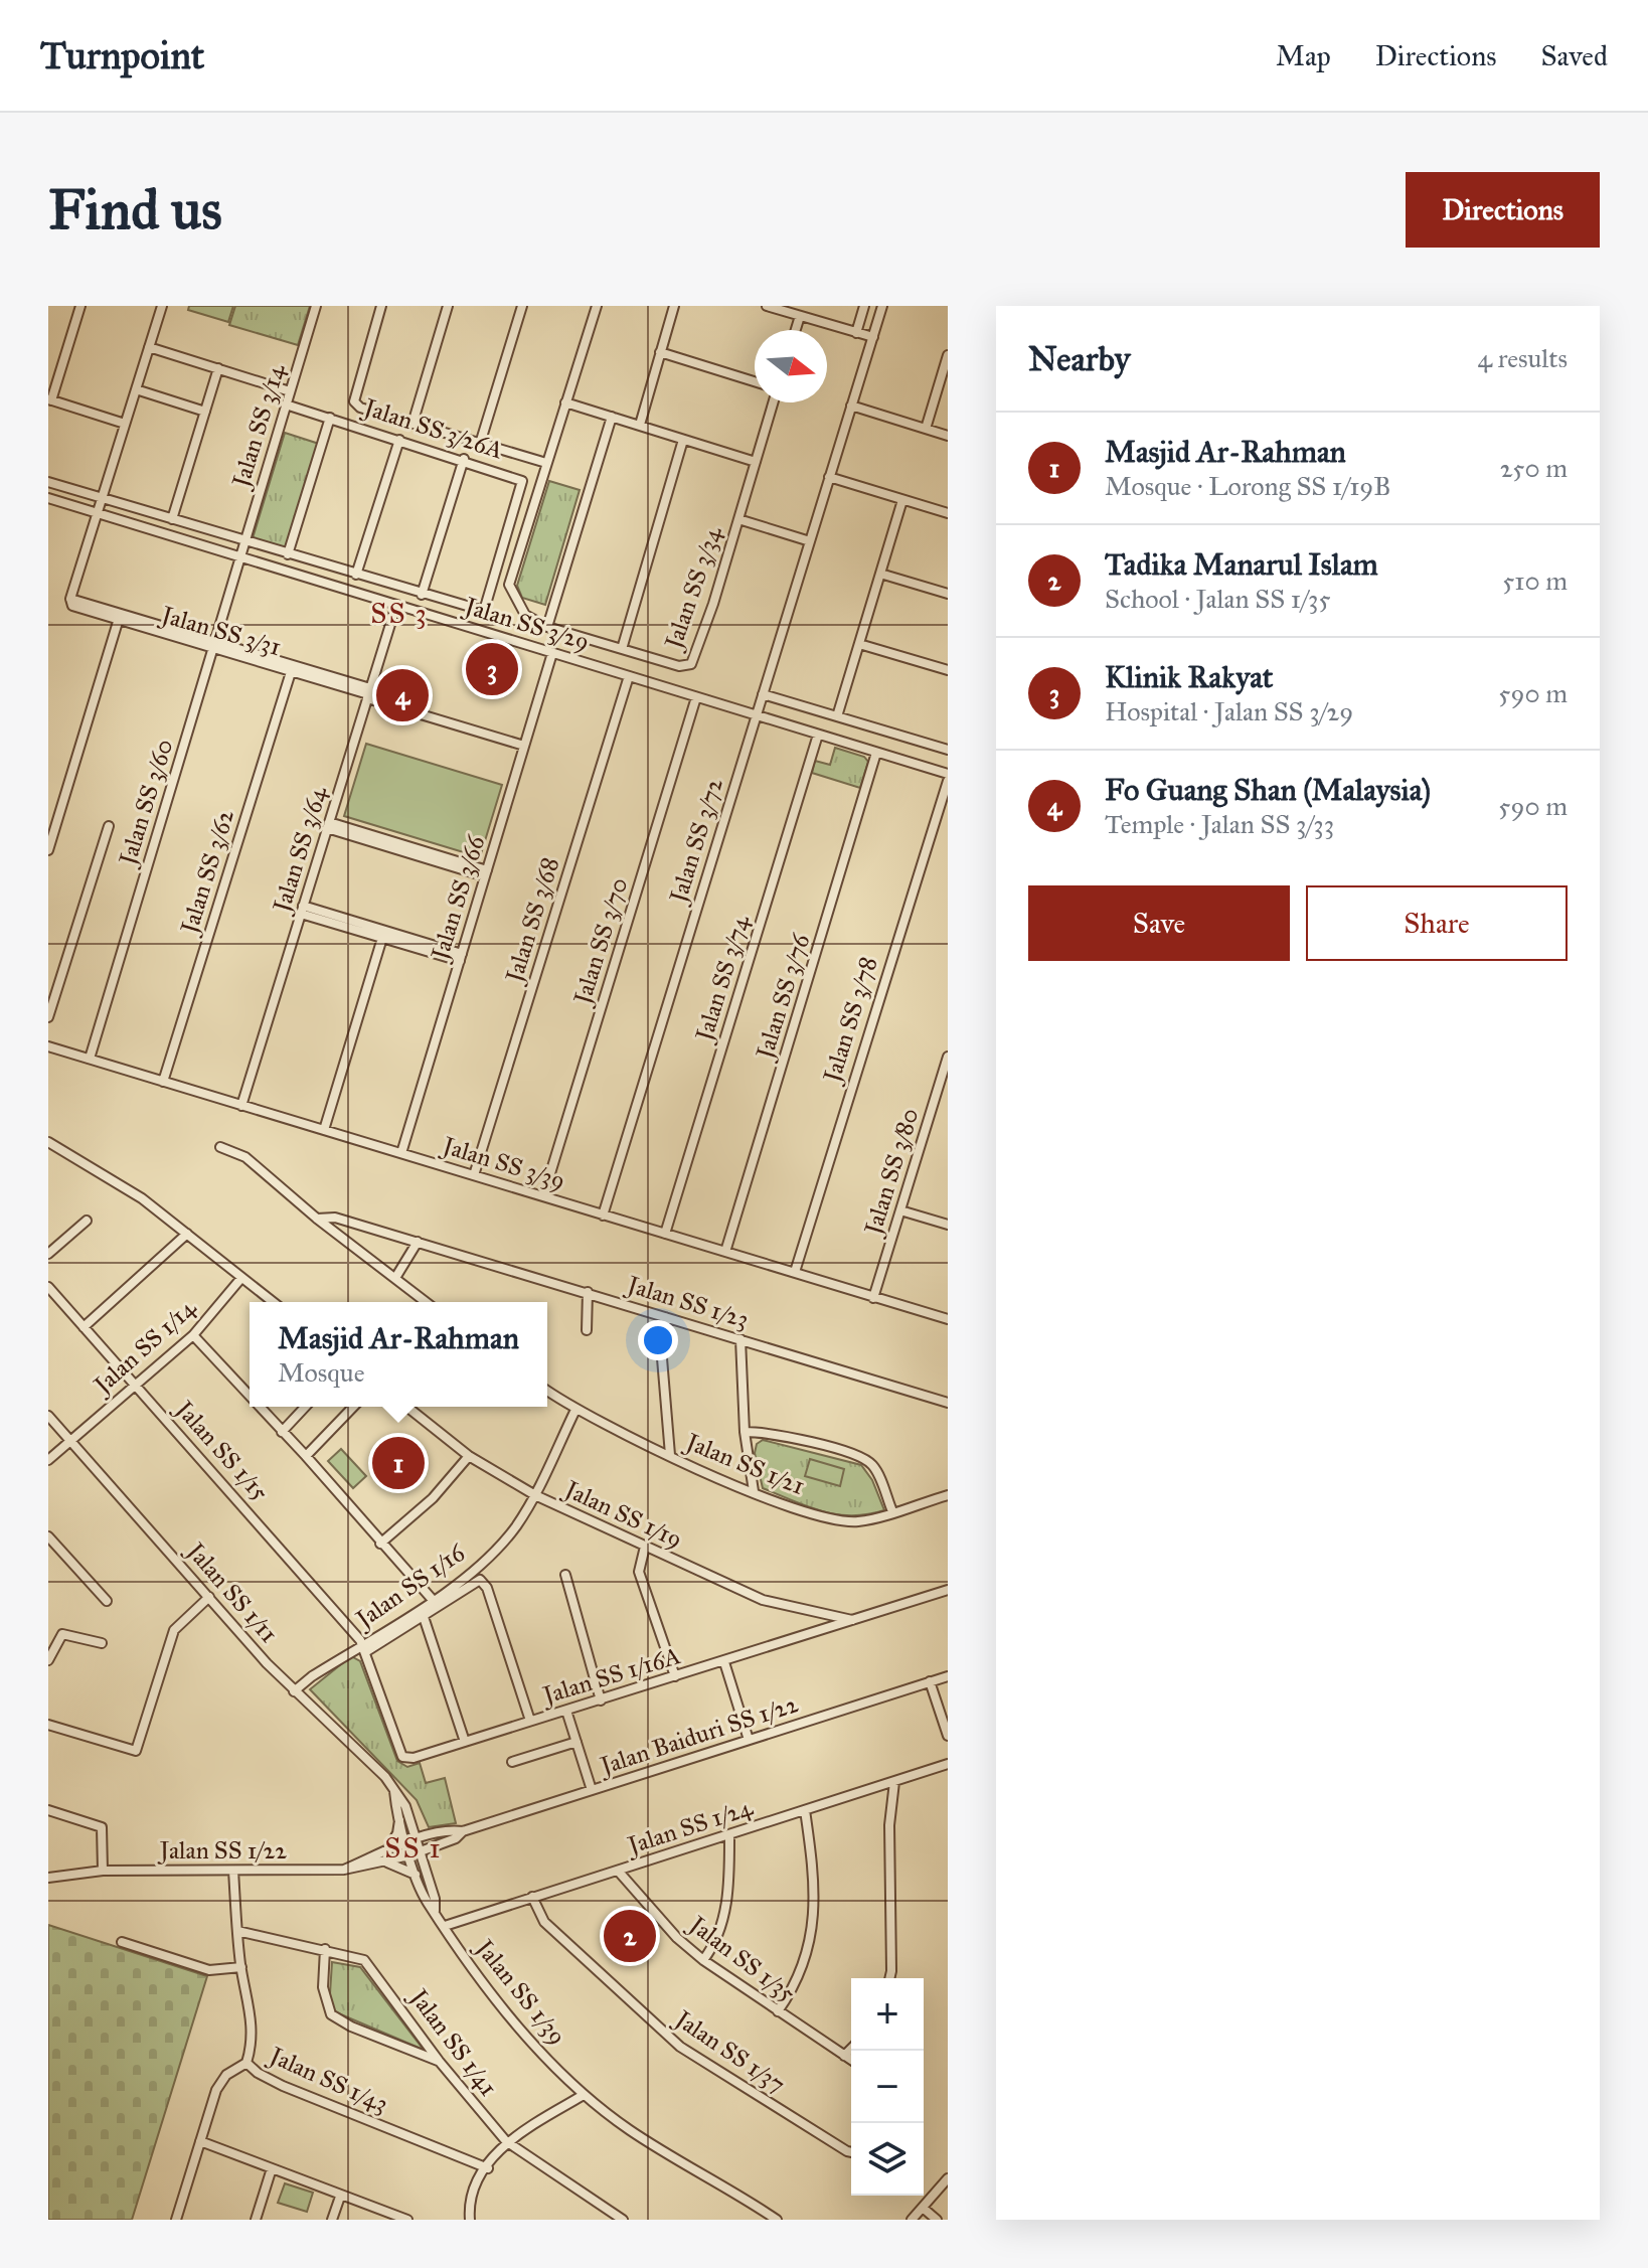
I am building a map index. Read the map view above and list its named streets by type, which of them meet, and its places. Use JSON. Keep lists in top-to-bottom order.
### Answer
{
  "streets": {
    "street": [
      "Jalan SS 3/14",
      "Jalan SS 3/26A",
      "Jalan SS 3/34",
      "Jalan SS 3/29",
      "Jalan SS 3/31",
      "Jalan SS 3/60",
      "Jalan SS 3/72",
      "Jalan SS 3/64",
      "Jalan SS 3/62",
      "Jalan SS 3/66",
      "Jalan SS 3/68",
      "Jalan SS 3/70",
      "Jalan SS 3/74",
      "Jalan SS 3/76",
      "Jalan SS 3/78",
      "Jalan SS 3/39",
      "Jalan SS 3/80",
      "Jalan SS 1/23",
      "Jalan SS 1/14",
      "Jalan SS 1/15",
      "Jalan SS 1/21",
      "Jalan SS 1/19",
      "Jalan SS 1/16",
      "Jalan SS 1/11",
      "Jalan SS 1/16A",
      "Jalan Baiduri SS 1/22",
      "Jalan SS 1/24",
      "Jalan SS 1/22",
      "Jalan SS 1/35",
      "Jalan SS 1/39",
      "Jalan SS 1/41",
      "Jalan SS 1/37",
      "Jalan SS 1/43"
    ]
  },
  "crossings": [
    ["Jalan SS 3/14", "Jalan SS 3/26A"],
    ["Jalan SS 3/14", "Jalan SS 3/29"],
    ["Jalan SS 3/14", "Jalan SS 3/60"],
    ["Jalan SS 3/29", "Jalan SS 3/60"],
    ["Jalan SS 3/29", "Jalan SS 3/72"],
    ["Jalan SS 3/29", "Jalan SS 3/64"],
    ["Jalan SS 3/29", "Jalan SS 3/66"],
    ["Jalan SS 3/29", "Jalan SS 3/68"],
    ["Jalan SS 3/29", "Jalan SS 3/70"],
    ["Jalan SS 3/29", "Jalan SS 3/74"],
    ["Jalan SS 3/29", "Jalan SS 3/76"],
    ["Jalan SS 3/31", "Jalan SS 3/60"],
    ["Jalan SS 3/31", "Jalan SS 3/64"],
    ["Jalan SS 3/31", "Jalan SS 3/62"],
    ["Jalan SS 3/60", "Jalan SS 3/39"],
    ["Jalan SS 3/72", "Jalan SS 3/39"],
    ["Jalan SS 3/64", "Jalan SS 3/39"],
    ["Jalan SS 3/62", "Jalan SS 3/39"],
    ["Jalan SS 3/66", "Jalan SS 3/39"],
    ["Jalan SS 3/68", "Jalan SS 3/39"],
    ["Jalan SS 3/70", "Jalan SS 3/39"],
    ["Jalan SS 3/74", "Jalan SS 3/39"],
    ["Jalan SS 3/76", "Jalan SS 3/39"],
    ["Jalan SS 3/78", "Jalan SS 3/39"],
    ["Jalan SS 3/39", "Jalan SS 3/80"],
    ["Jalan SS 1/14", "Jalan SS 1/15"],
    ["Jalan SS 1/14", "Jalan SS 1/11"],
    ["Jalan SS 1/15", "Jalan SS 1/16"],
    ["Jalan SS 1/15", "Jalan SS 1/16A"],
    ["Jalan SS 1/21", "Jalan SS 1/16"],
    ["Jalan SS 1/19", "Jalan SS 1/16"],
    ["Jalan SS 1/19", "Jalan SS 1/16A"],
    ["Jalan SS 1/16", "Jalan SS 1/11"],
    ["Jalan SS 1/16", "Jalan SS 1/16A"],
    ["Jalan SS 1/11", "Jalan SS 1/22"],
    ["Jalan SS 1/11", "Jalan SS 1/39"],
    ["Jalan Baiduri SS 1/22", "Jalan SS 1/22"],
    ["Jalan SS 1/24", "Jalan SS 1/35"],
    ["Jalan SS 1/24", "Jalan SS 1/39"],
    ["Jalan SS 1/24", "Jalan SS 1/37"],
    ["Jalan SS 1/22", "Jalan SS 1/39"],
    ["Jalan SS 1/22", "Jalan SS 1/43"],
    ["Jalan SS 1/41", "Jalan SS 1/43"]
  ],
  "districts": ["SS 3", "SS 1"],
  "north": "right",
  "page": {
    "header": "Turnpoint",
    "nav": ["Map", "Directions", "Saved"],
    "buttons": [
      "Directions",
      ["Save", "Share"]
    ],
    "title": "Find us",
    "heading": ["Nearby", "4 results"],
    "list": [
      {
        "mark": "1",
        "name": "Masjid Ar-Rahman",
        "note": "Mosque · Lorong SS 1/19B",
        "value": "250 m"
      },
      {
        "mark": "2",
        "name": "Tadika Manarul Islam",
        "note": "School · Jalan SS 1/35",
        "value": "510 m"
      },
      {
        "mark": "3",
        "name": "Klinik Rakyat",
        "note": "Hospital · Jalan SS 3/29",
        "value": "590 m"
      },
      {
        "mark": "4",
        "name": "Fo Guang Shan (Malaysia)",
        "note": "Temple · Jalan SS 3/33",
        "value": "590 m"
      }
    ],
    "pins": [
      "3",
      "4",
      "1",
      "2"
    ],
    "popup": ["Masjid Ar-Rahman", "Mosque"],
    "map_buttons": ["+", "−"]
  }
}
